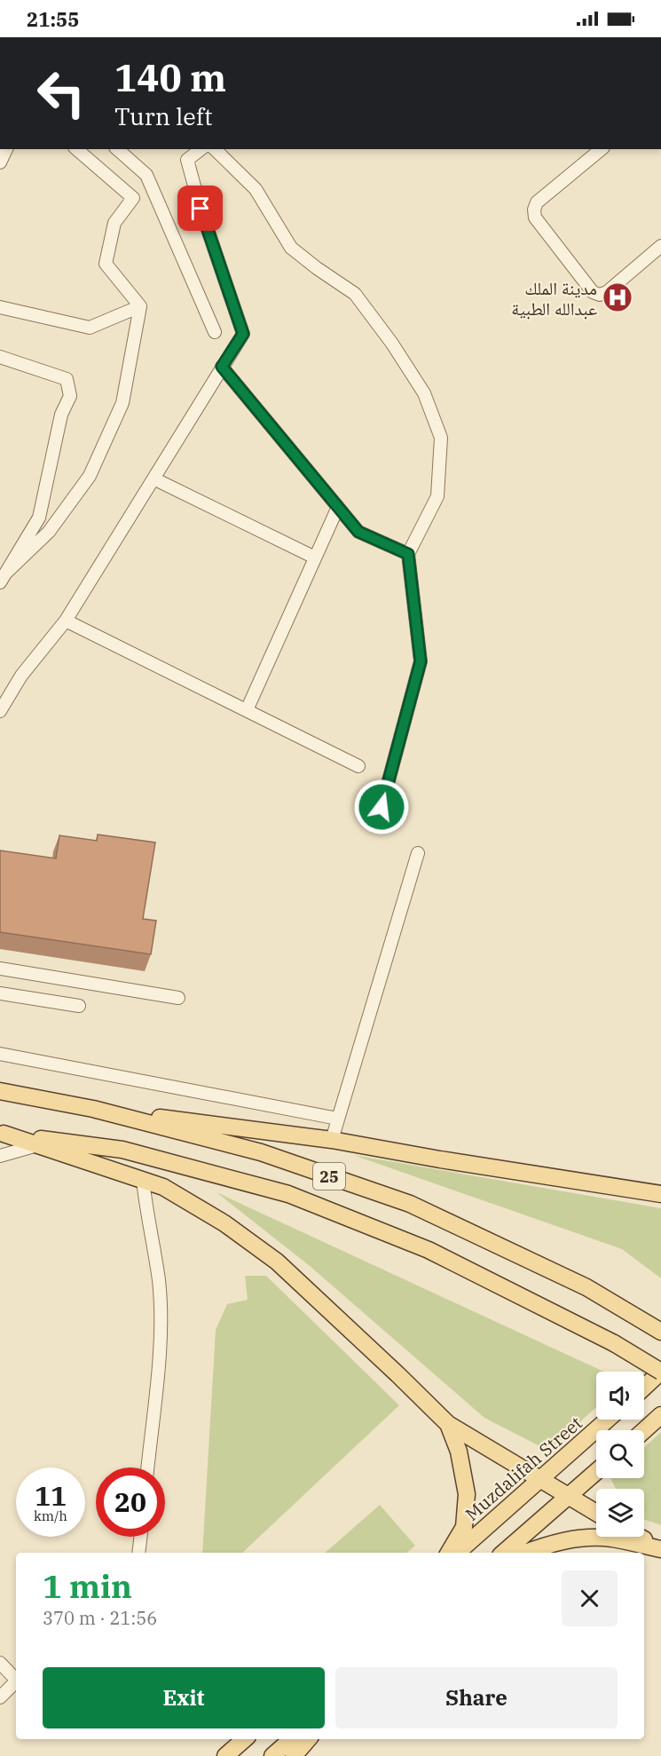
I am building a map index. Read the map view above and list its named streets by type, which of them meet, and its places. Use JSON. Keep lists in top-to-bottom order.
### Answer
{
  "streets": {
    "main road": ["25", "Muzdalifah Street"]
  },
  "places": {
    "hospital": ["مدينة الملك عبدالله الطبية"]
  },
  "page": {
    "status": "21:55",
    "turn": ["140 m", "Turn left"],
    "speed": "11 km/h",
    "limit": "20",
    "heading": ["1 min", "370 m · 21:56"],
    "buttons": ["Exit", "Share"]
  }
}
